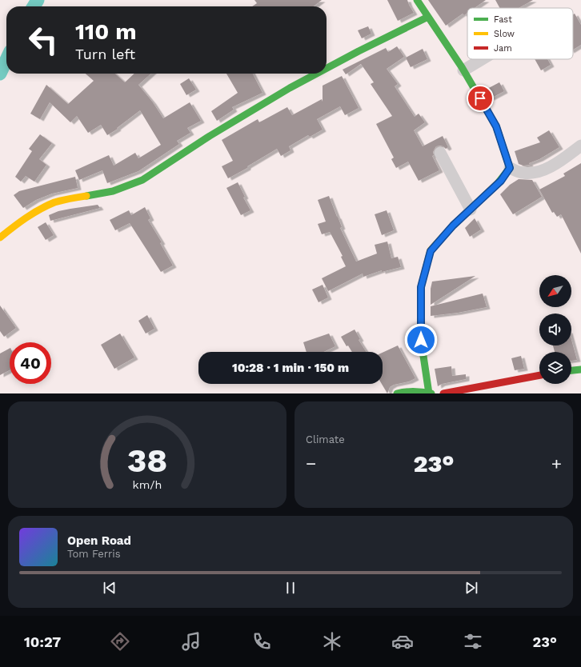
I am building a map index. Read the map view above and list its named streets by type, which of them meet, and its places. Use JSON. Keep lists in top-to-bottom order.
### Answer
{
  "legend": ["Fast", "Slow", "Jam"],
  "north": "bottom left",
  "page": {
    "turn": ["110 m", "Turn left"],
    "limit": "40",
    "trip": "10:28 · 1 min · 150 m",
    "tile": "Climate",
    "heat": ["−", "23°", "+"],
    "song": ["Open Road", "Tom Ferris"],
    "tabs": ["10:27", "23°"],
    "gauge": ["38", "km/h"]
  }
}
